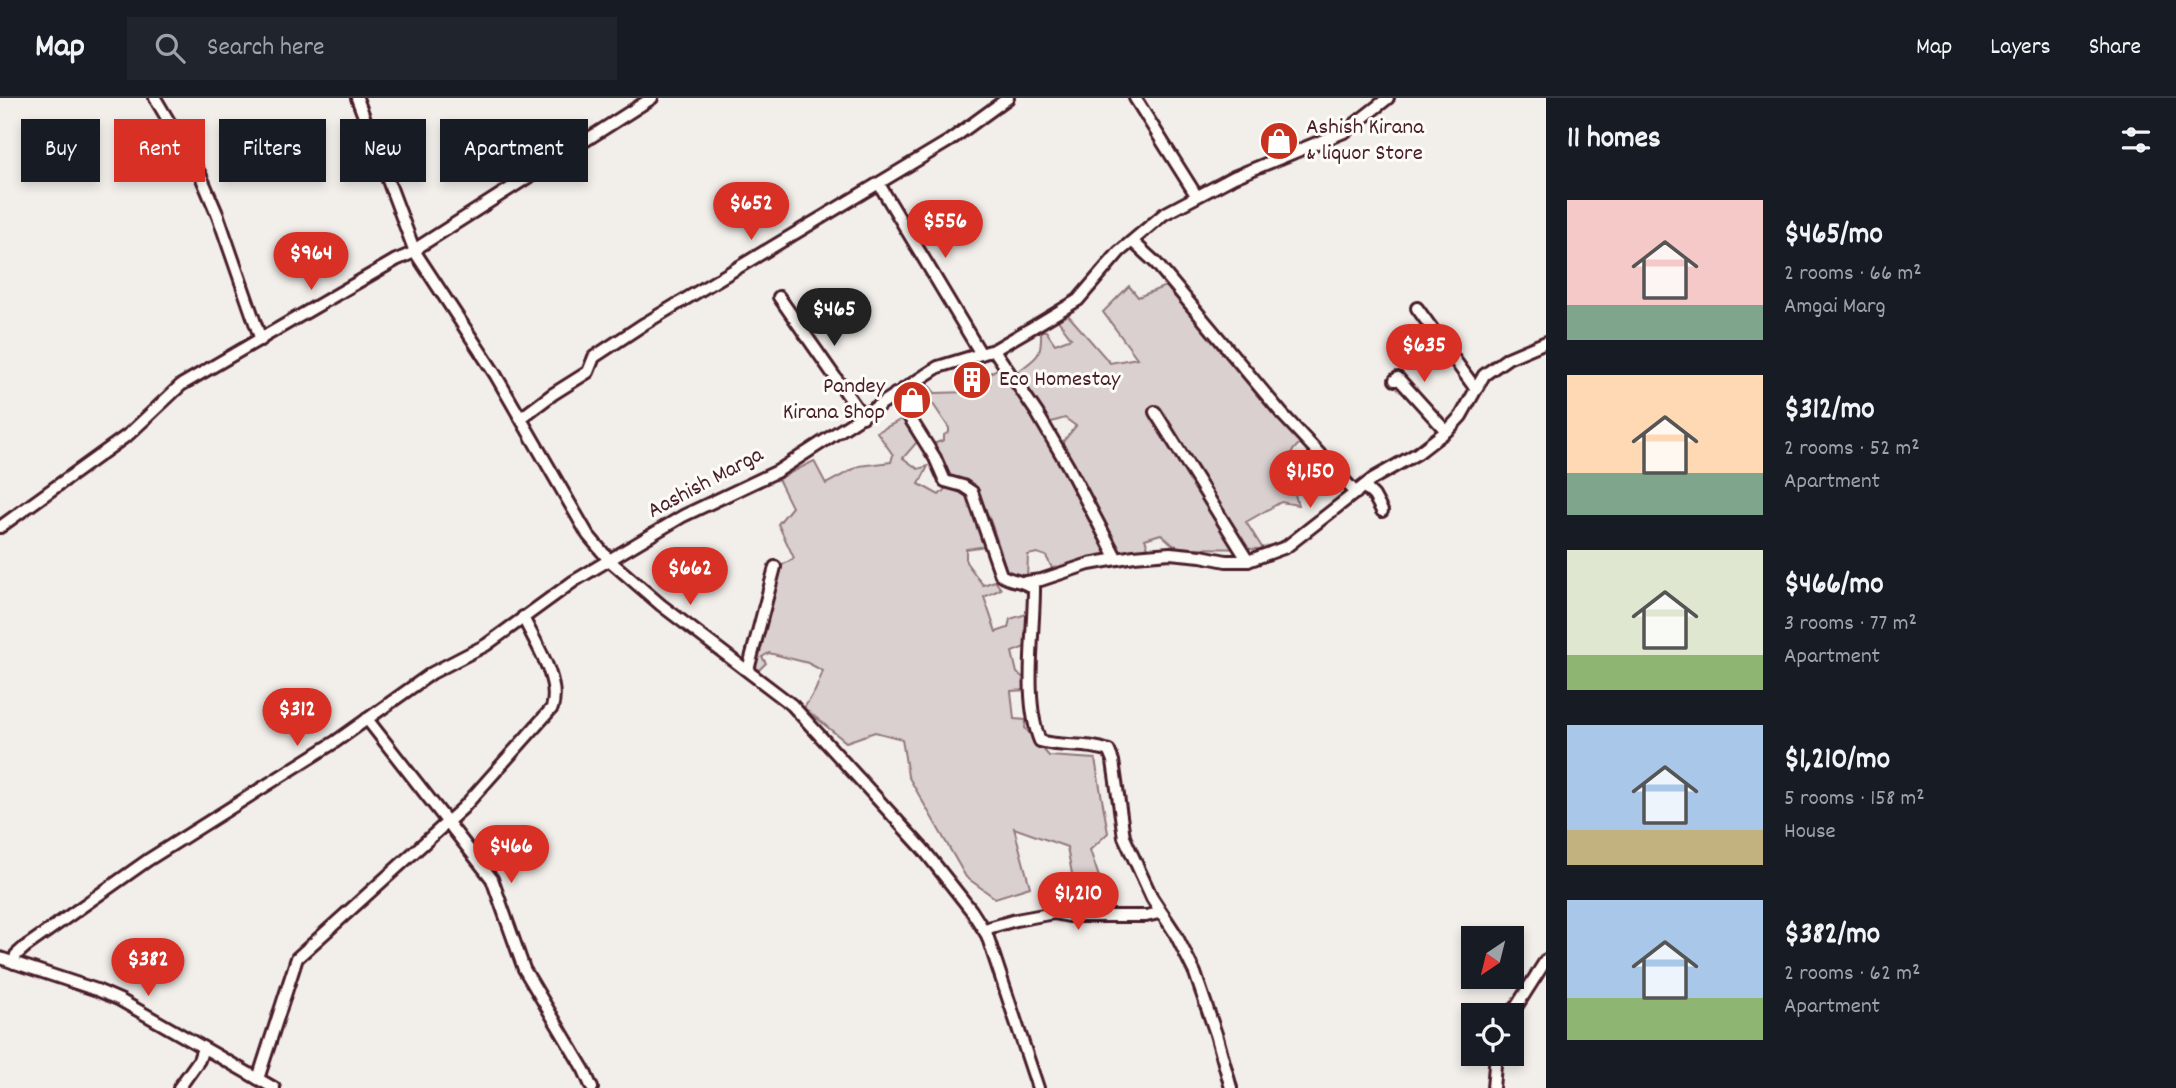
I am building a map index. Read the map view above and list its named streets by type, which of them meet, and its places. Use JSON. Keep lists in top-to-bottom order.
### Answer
{
  "streets": {
    "street": ["Aashish Marga"]
  },
  "places": {
    "shop": ["Ashish Kirana & liquor Store", "Pandey Kirana Shop"],
    "building": ["Eco Homestay"]
  },
  "north": "bottom left",
  "page": {
    "header": "Map",
    "search": "Search here",
    "nav": ["Map", "Layers", "Share"],
    "heading": "11 homes",
    "chip": [
      "Buy",
      "Rent",
      "Filters",
      "New",
      "Apartment"
    ],
    "price": [
      "$652",
      "$556",
      "$964",
      "$465",
      "$635",
      "$1,150",
      "$662",
      "$312",
      "$466",
      "$1,210",
      "$382"
    ],
    "list": [
      {
        "name": "$465/mo",
        "note": "2 rooms · 66 m² · Amgai Marg"
      },
      {
        "name": "$312/mo",
        "note": "2 rooms · 52 m² · Apartment"
      },
      {
        "name": "$466/mo",
        "note": "3 rooms · 77 m² · Apartment"
      },
      {
        "name": "$1,210/mo",
        "note": "5 rooms · 158 m² · House"
      },
      {
        "name": "$382/mo",
        "note": "2 rooms · 62 m² · Apartment"
      }
    ]
  }
}
